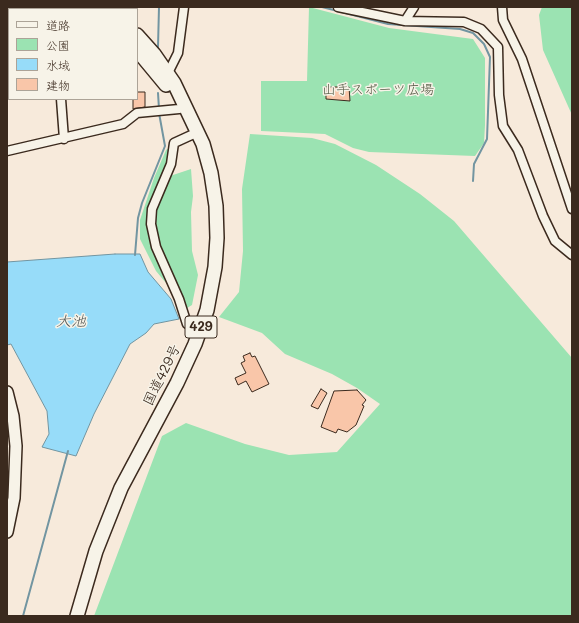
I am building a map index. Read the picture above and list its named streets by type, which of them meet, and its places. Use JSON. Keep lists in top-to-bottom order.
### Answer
{
  "streets": {
    "highway": ["429", "国道429号"]
  },
  "water": ["大池"],
  "parks": ["山手スポーツ広場"],
  "legend": [
    "道路",
    "公園",
    "水域",
    "建物"
  ]
}
